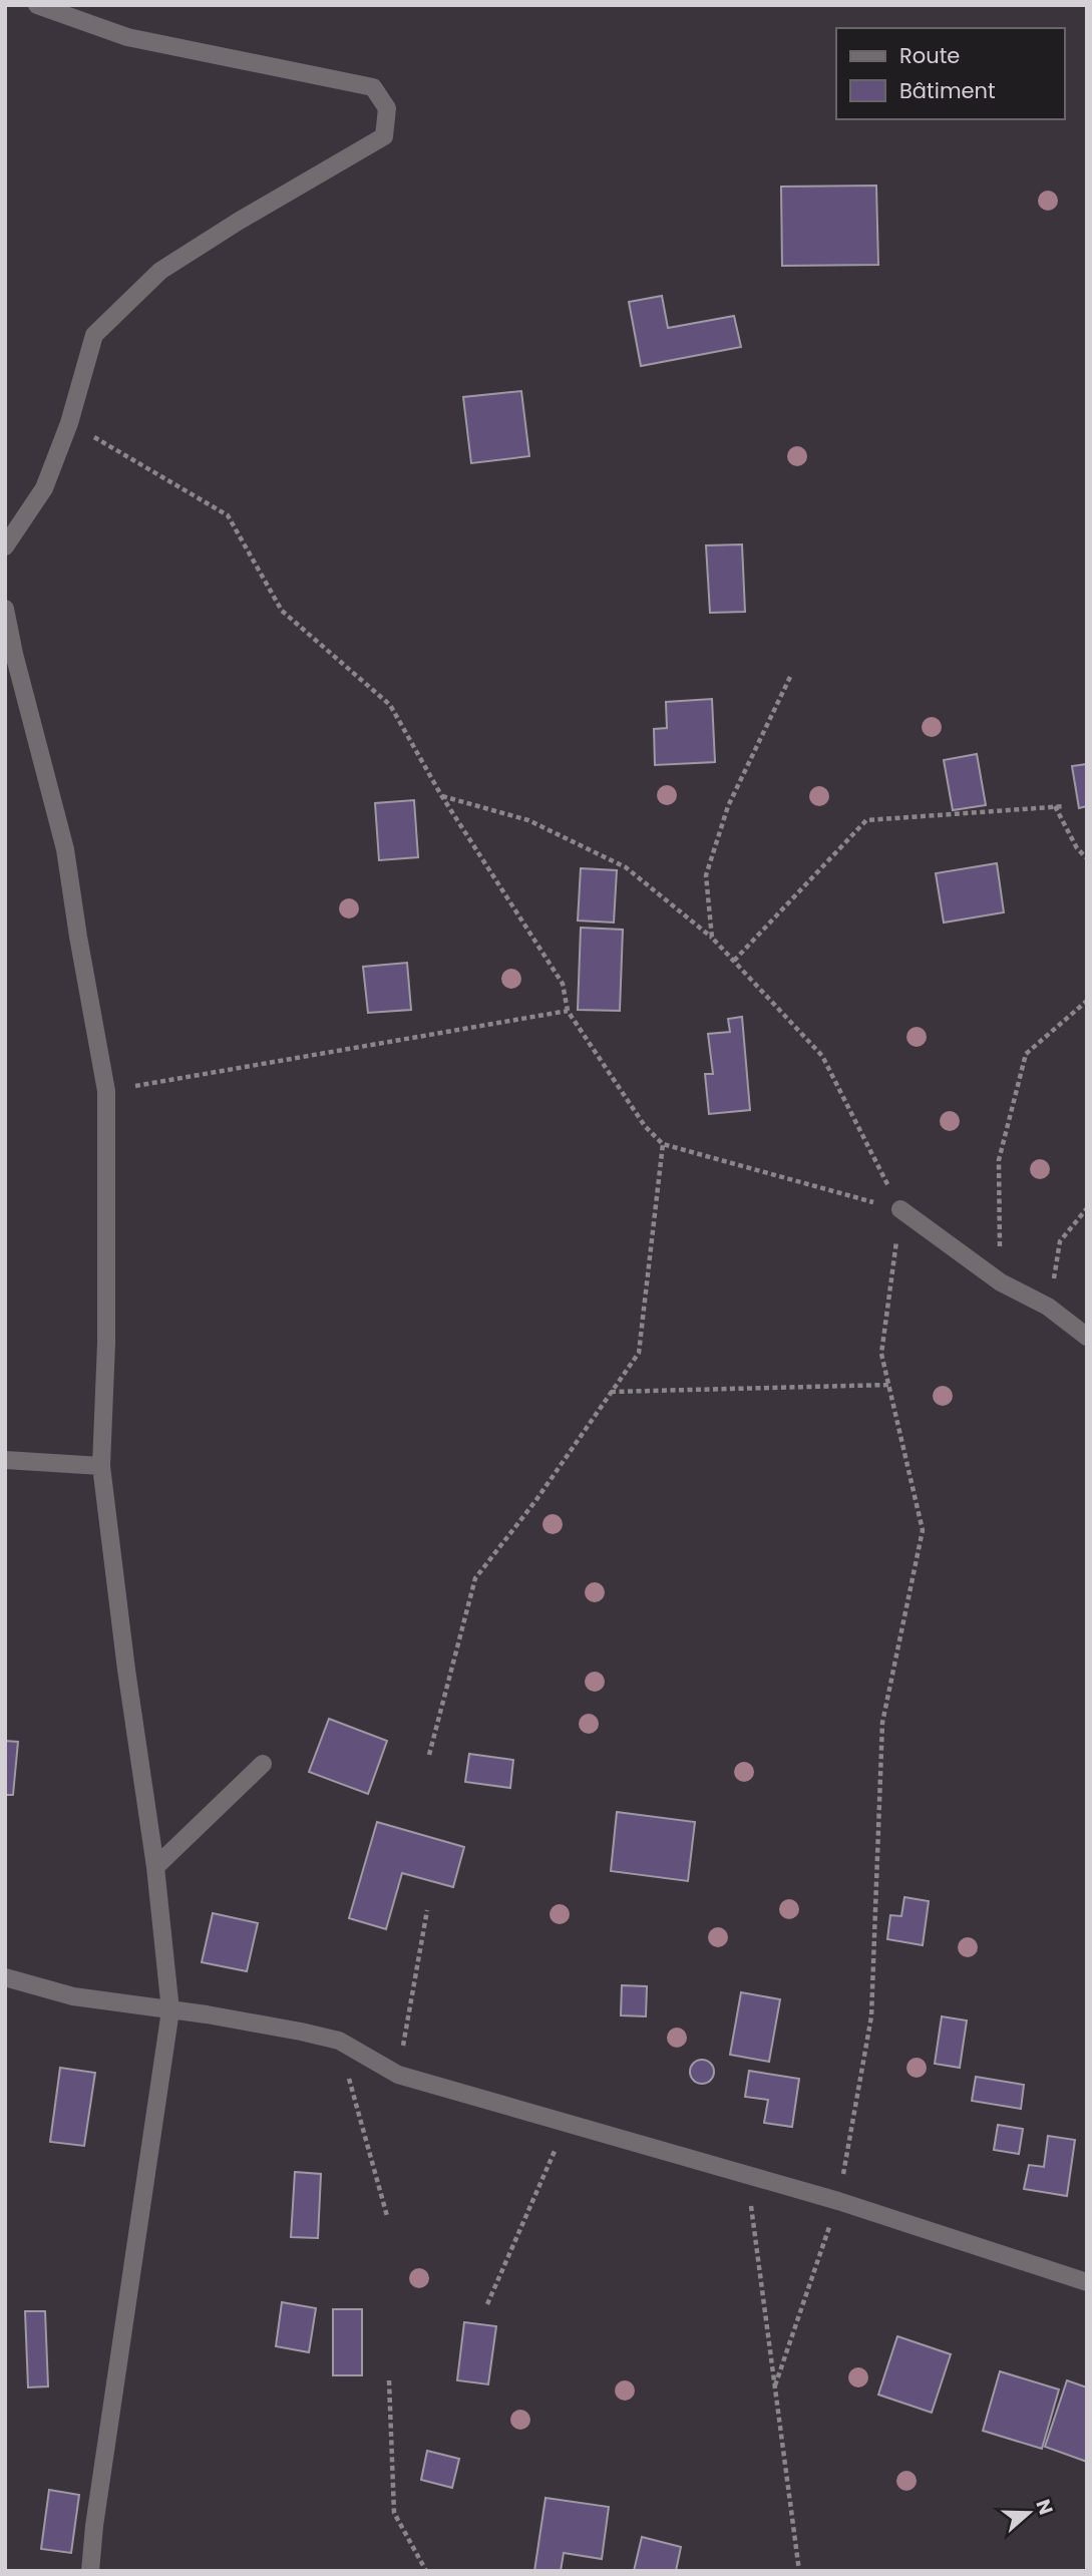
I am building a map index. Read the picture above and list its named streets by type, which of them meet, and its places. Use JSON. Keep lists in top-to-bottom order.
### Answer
{
  "legend": ["Route", "Bâtiment"],
  "north": "right"
}
